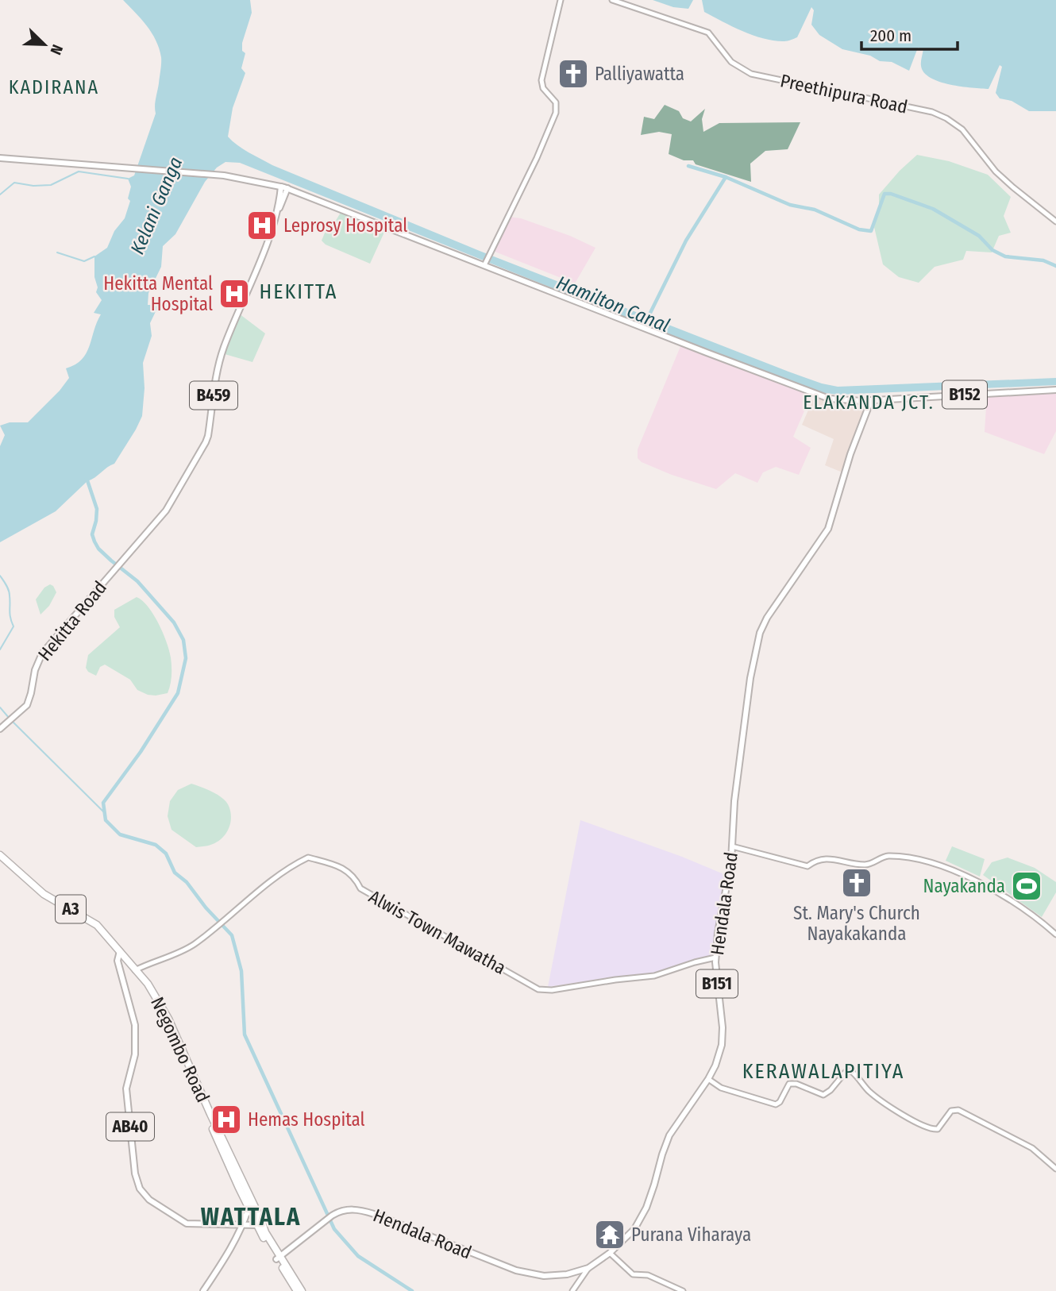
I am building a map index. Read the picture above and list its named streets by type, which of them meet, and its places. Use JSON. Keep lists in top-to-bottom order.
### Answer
{
  "streets": {
    "highway": ["A3", "Negombo Road"],
    "main road": [
      "B152",
      "B459",
      "Hekitta Road",
      "Hendala Road",
      "B151",
      "AB40"
    ],
    "street": ["Preethipura Road", "Alwis Town Mawatha"]
  },
  "crossings": [
    ["B152", "Hekitta Road"],
    ["B152", "Hendala Road"],
    ["Hendala Road", "Alwis Town Mawatha"],
    ["Hendala Road", "Negombo Road"],
    ["Alwis Town Mawatha", "Negombo Road"],
    ["Negombo Road", "AB40"]
  ],
  "districts": [
    "KADIRANA",
    "HEKITTA",
    "ELAKANDA JCT.",
    "KERAWALAPITIYA",
    "WATTALA"
  ],
  "water": ["Kelani Ganga", "Hamilton Canal"],
  "places": {
    "church": ["Palliyawatta", "St. Mary's Church Nayakakanda"],
    "hospital": ["Leprosy Hospital", "Hekitta Mental Hospital", "Hemas Hospital"],
    "sports": ["Nayakanda"],
    "temple": ["Purana Viharaya"]
  },
  "scale_bar": "200 m",
  "north": "bottom right"
}
